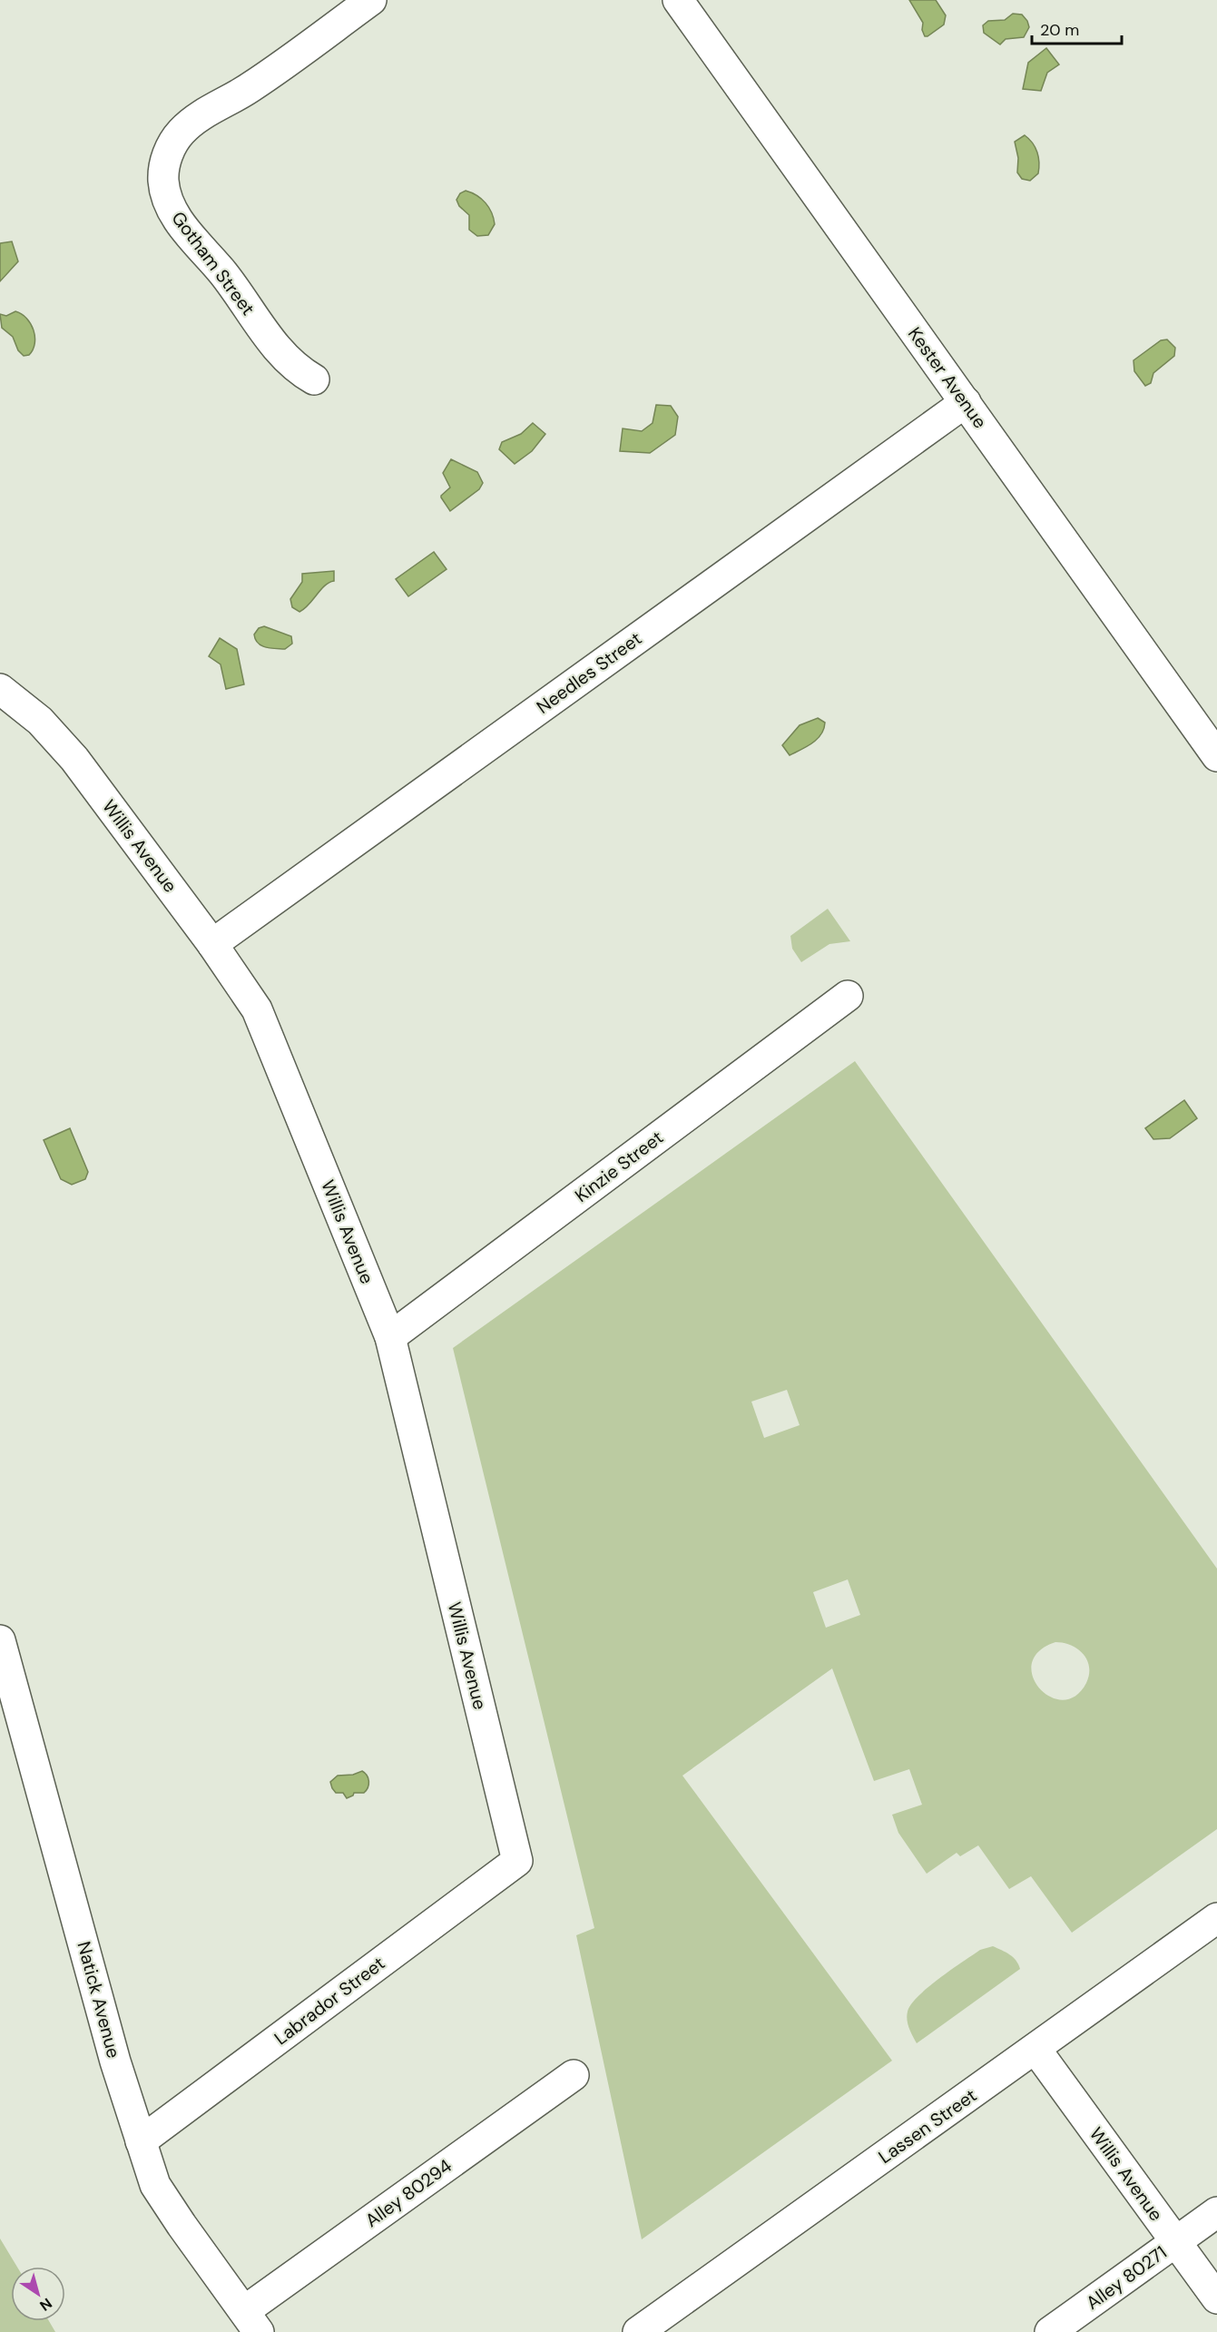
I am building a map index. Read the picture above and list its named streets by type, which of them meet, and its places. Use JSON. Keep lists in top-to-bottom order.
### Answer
{
  "streets": {
    "street": [
      "Gotham Street",
      "Kester Avenue",
      "Needles Street",
      "Willis Avenue",
      "Kinzie Street",
      "Natick Avenue",
      "Labrador Street",
      "Lassen Street",
      "Alley 80294",
      "Alley 80271"
    ]
  },
  "crossings": [
    ["Kester Avenue", "Needles Street"],
    ["Needles Street", "Willis Avenue"],
    ["Willis Avenue", "Kinzie Street"],
    ["Willis Avenue", "Labrador Street"],
    ["Willis Avenue", "Lassen Street"],
    ["Willis Avenue", "Alley 80271"],
    ["Natick Avenue", "Labrador Street"],
    ["Natick Avenue", "Alley 80294"]
  ],
  "scale_bar": "20 m",
  "north": "bottom right"
}
